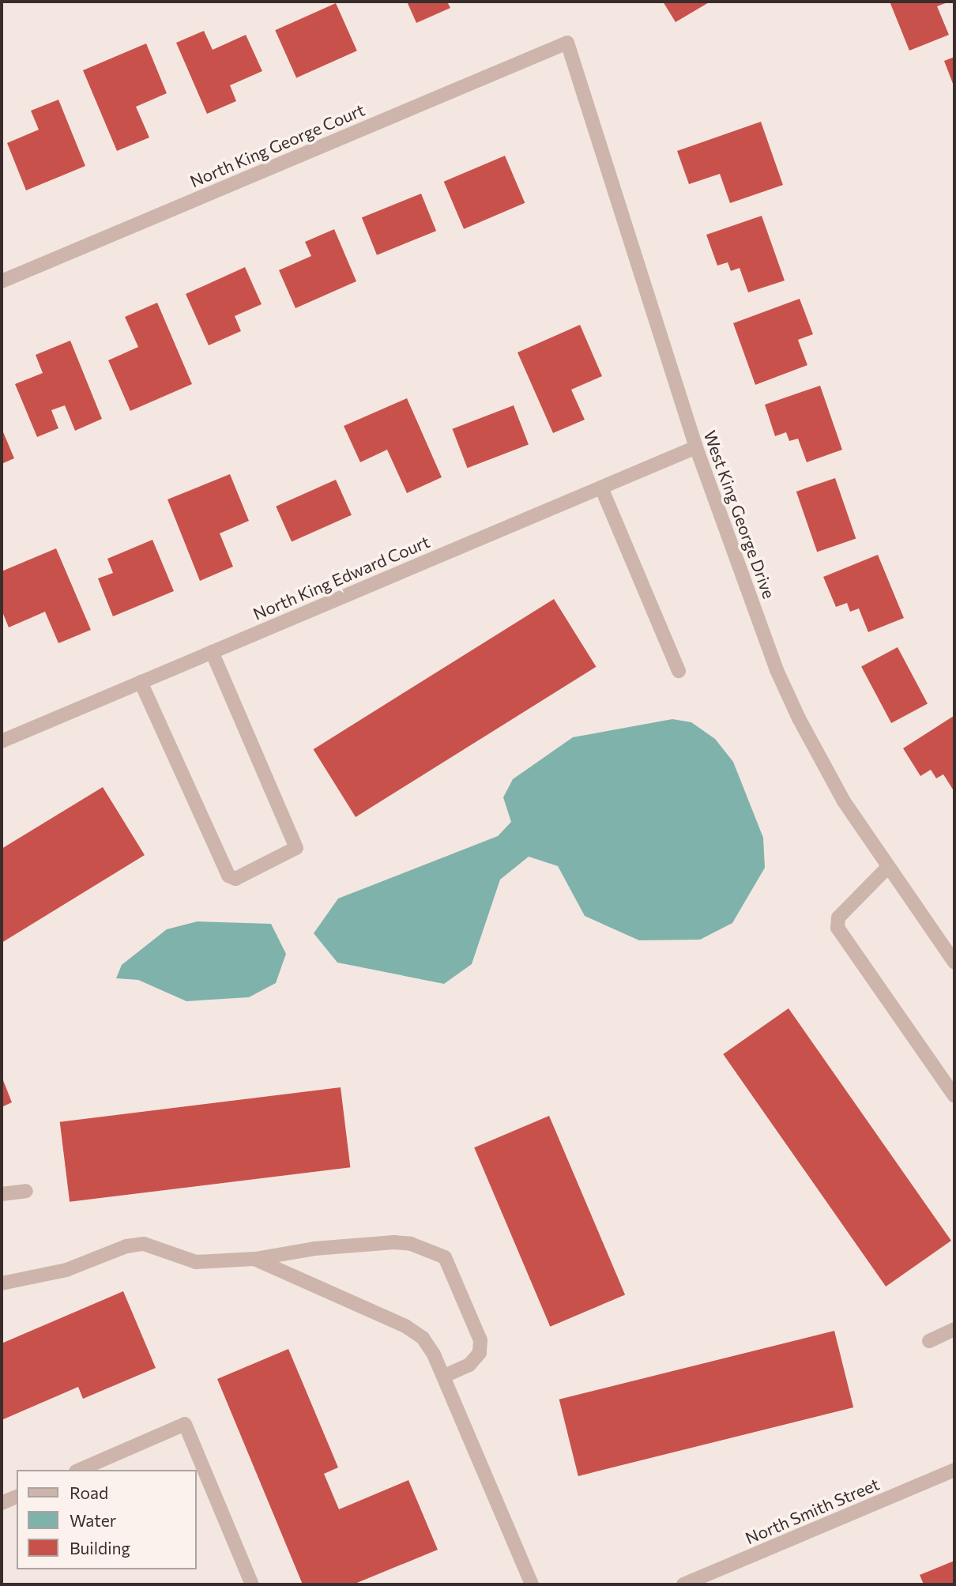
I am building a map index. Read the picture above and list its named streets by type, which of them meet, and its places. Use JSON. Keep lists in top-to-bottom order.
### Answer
{
  "streets": {
    "street": [
      "North King George Court",
      "West King George Drive",
      "North King Edward Court",
      "North Smith Street"
    ]
  },
  "crossings": [
    ["North King George Court", "West King George Drive"],
    ["West King George Drive", "North King Edward Court"]
  ],
  "legend": ["Road", "Water", "Building"]
}
